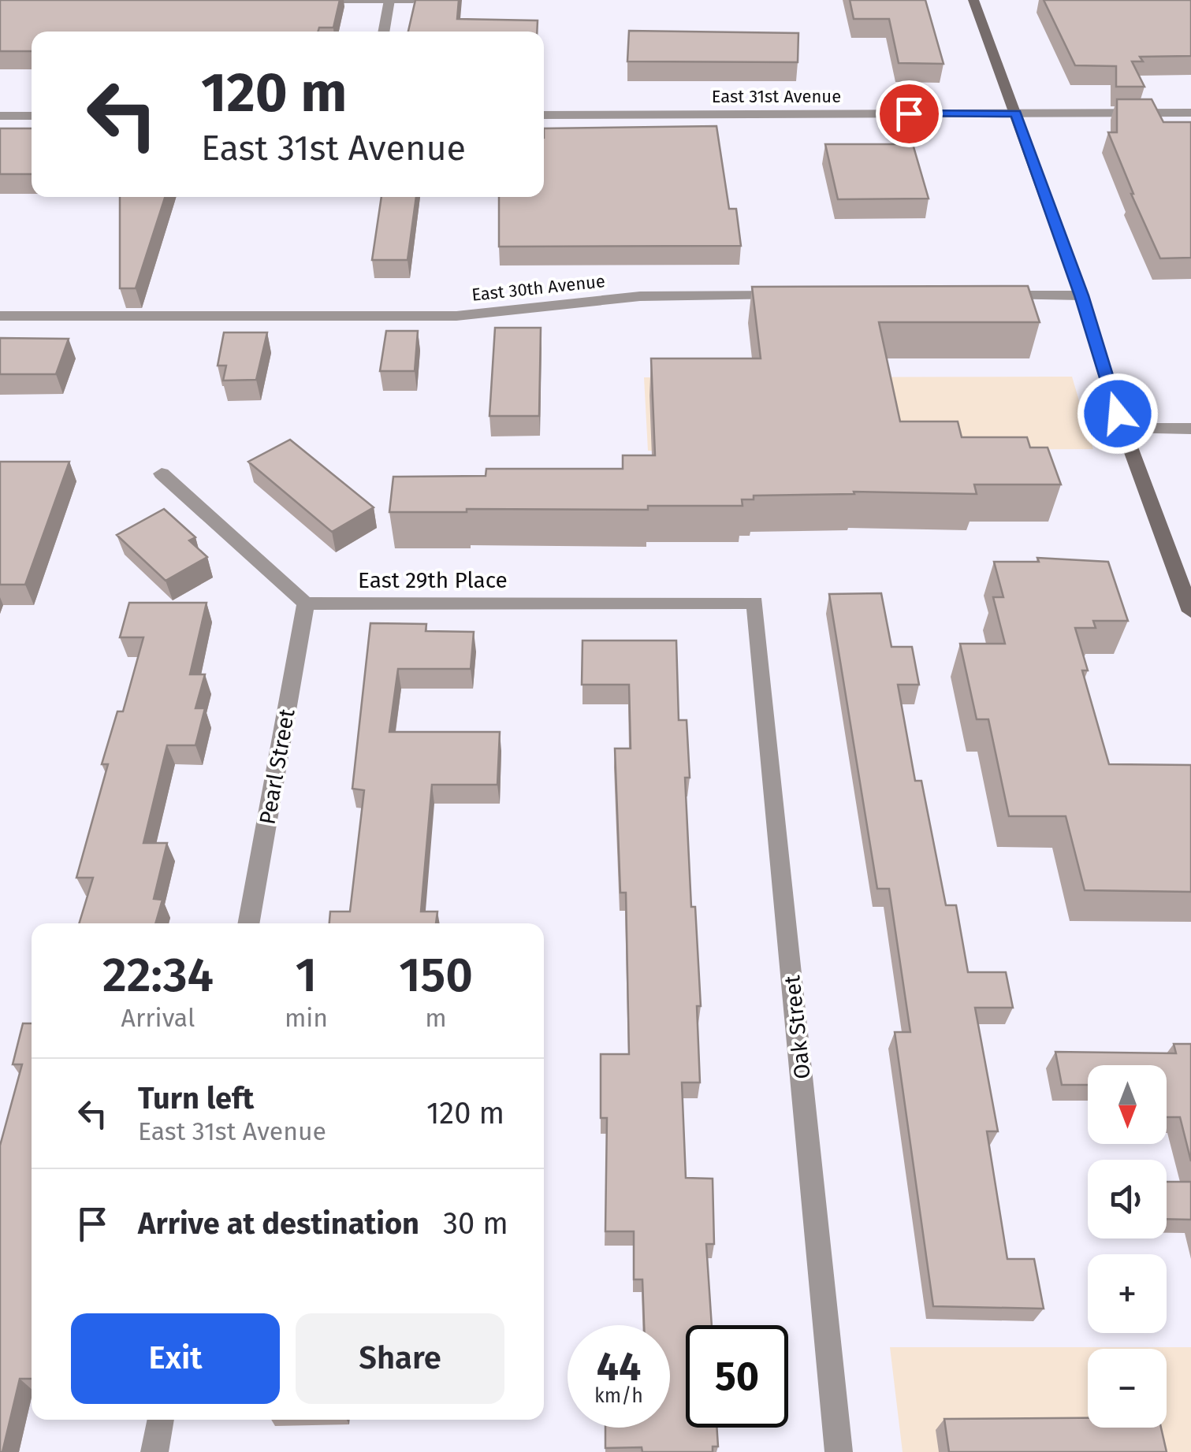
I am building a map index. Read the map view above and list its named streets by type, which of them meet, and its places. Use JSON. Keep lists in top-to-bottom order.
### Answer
{
  "streets": {
    "street": [
      "East 31st Avenue",
      "East 30th Avenue",
      "East 29th Place",
      "Pearl Street",
      "Oak Street"
    ]
  },
  "crossings": [
    ["East 29th Place", "Pearl Street"],
    ["East 29th Place", "Oak Street"]
  ],
  "north": "bottom",
  "page": {
    "turn": ["120 m", "East 31st Avenue"],
    "eta": [
      "22:34",
      "Arrival",
      "1",
      "min",
      "150",
      "m"
    ],
    "list": [
      {
        "name": "Turn left",
        "note": "East 31st Avenue",
        "value": "120 m"
      },
      {
        "name": "Arrive at destination",
        "value": "30 m"
      }
    ],
    "map_buttons": ["+", "−"],
    "buttons": ["Exit", "Share"],
    "speed": "44 km/h",
    "limit": "50"
  }
}
